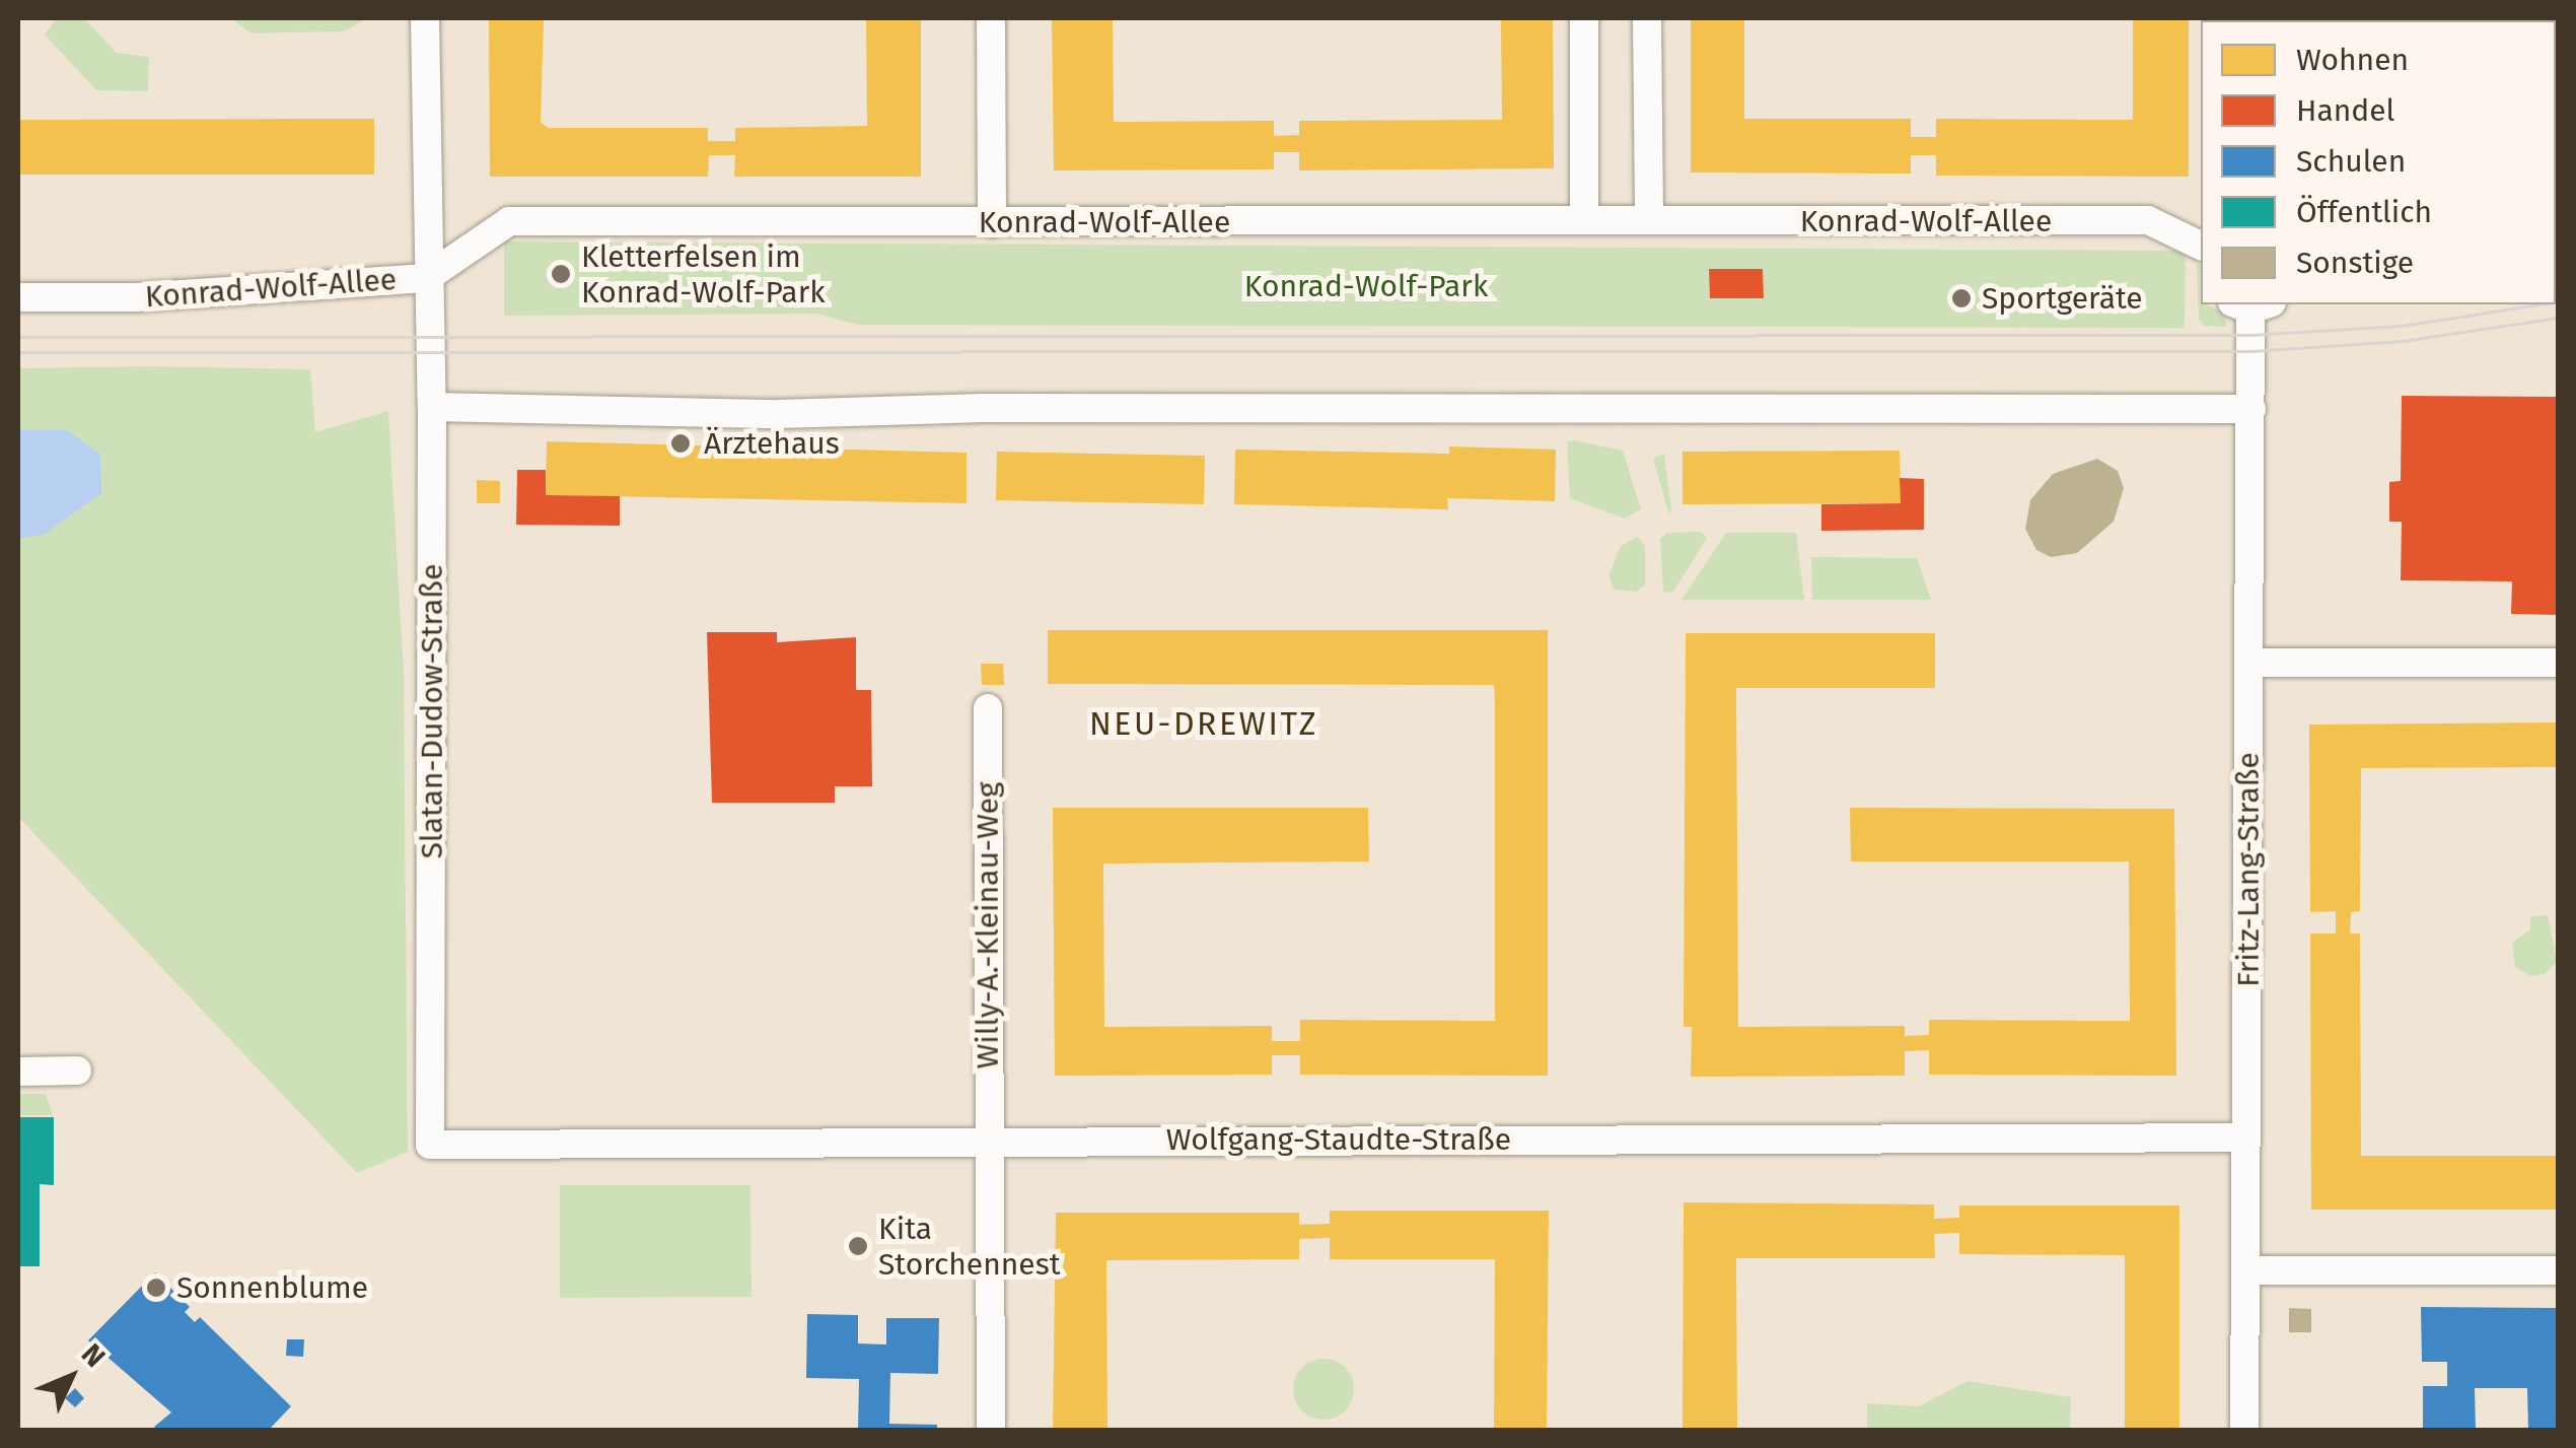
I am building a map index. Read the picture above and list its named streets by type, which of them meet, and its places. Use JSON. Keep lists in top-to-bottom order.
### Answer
{
  "streets": {
    "street": [
      "Konrad-Wolf-Allee",
      "Slatan-Dudow-Straße",
      "Fritz-Lang-Straße",
      "Willy-A.-Kleinau-Weg",
      "Wolfgang-Staudte-Straße"
    ]
  },
  "crossings": [
    ["Konrad-Wolf-Allee", "Slatan-Dudow-Straße"],
    ["Slatan-Dudow-Straße", "Wolfgang-Staudte-Straße"],
    ["Fritz-Lang-Straße", "Wolfgang-Staudte-Straße"],
    ["Willy-A.-Kleinau-Weg", "Wolfgang-Staudte-Straße"]
  ],
  "districts": ["NEU-DREWITZ"],
  "parks": ["Konrad-Wolf-Park"],
  "places": [
    "Kletterfelsen im Konrad-Wolf-Park",
    "Sportgeräte",
    "Ärztehaus",
    "Kita Storchennest",
    "Sonnenblume"
  ],
  "legend": [
    "Wohnen",
    "Handel",
    "Schulen",
    "Öffentlich",
    "Sonstige"
  ],
  "north": "top right"
}
